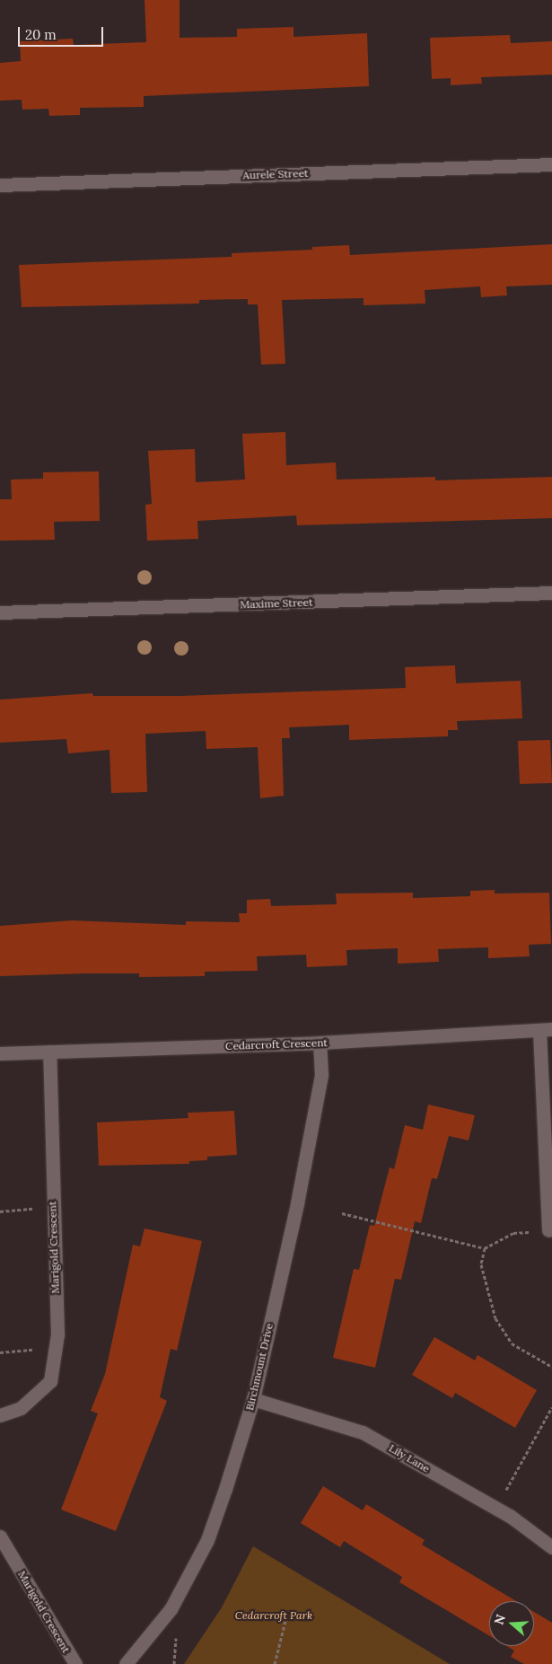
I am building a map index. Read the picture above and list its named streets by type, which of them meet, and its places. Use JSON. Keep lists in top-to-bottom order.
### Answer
{
  "streets": {
    "street": [
      "Aurele Street",
      "Maxime Street",
      "Cedarcroft Crescent",
      "Marigold Crescent",
      "Birchmount Drive",
      "Lily Lane"
    ]
  },
  "crossings": [
    ["Cedarcroft Crescent", "Marigold Crescent"],
    ["Cedarcroft Crescent", "Birchmount Drive"],
    ["Birchmount Drive", "Lily Lane"]
  ],
  "parks": ["Cedarcroft Park"],
  "scale_bar": "20 m",
  "north": "left"
}
